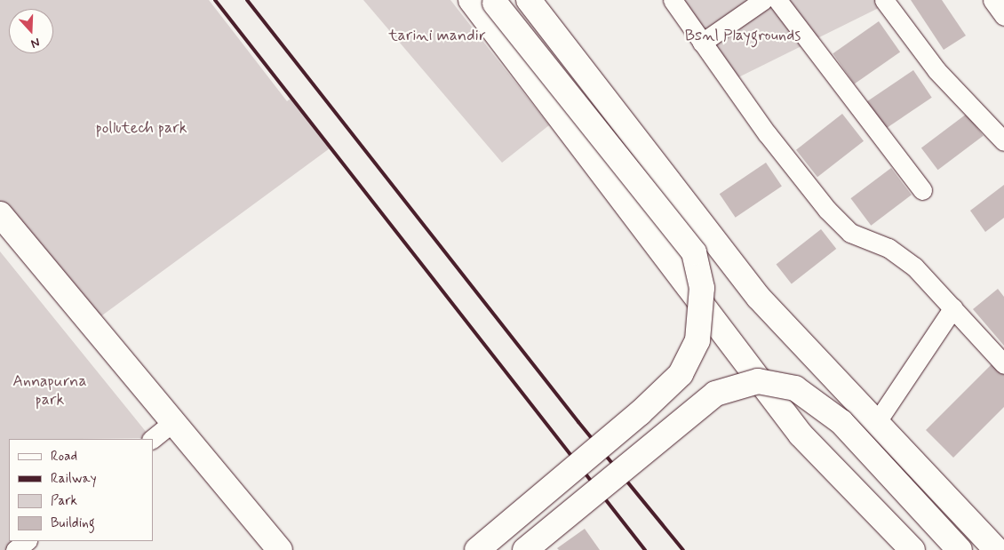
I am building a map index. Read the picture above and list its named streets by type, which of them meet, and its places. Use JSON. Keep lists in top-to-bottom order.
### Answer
{
  "parks": [
    "tarini mandir",
    "Bsnl Playgrounds",
    "pollutech park",
    "Annapurna park"
  ],
  "legend": [
    "Road",
    "Railway",
    "Park",
    "Building"
  ],
  "north": "bottom"
}
